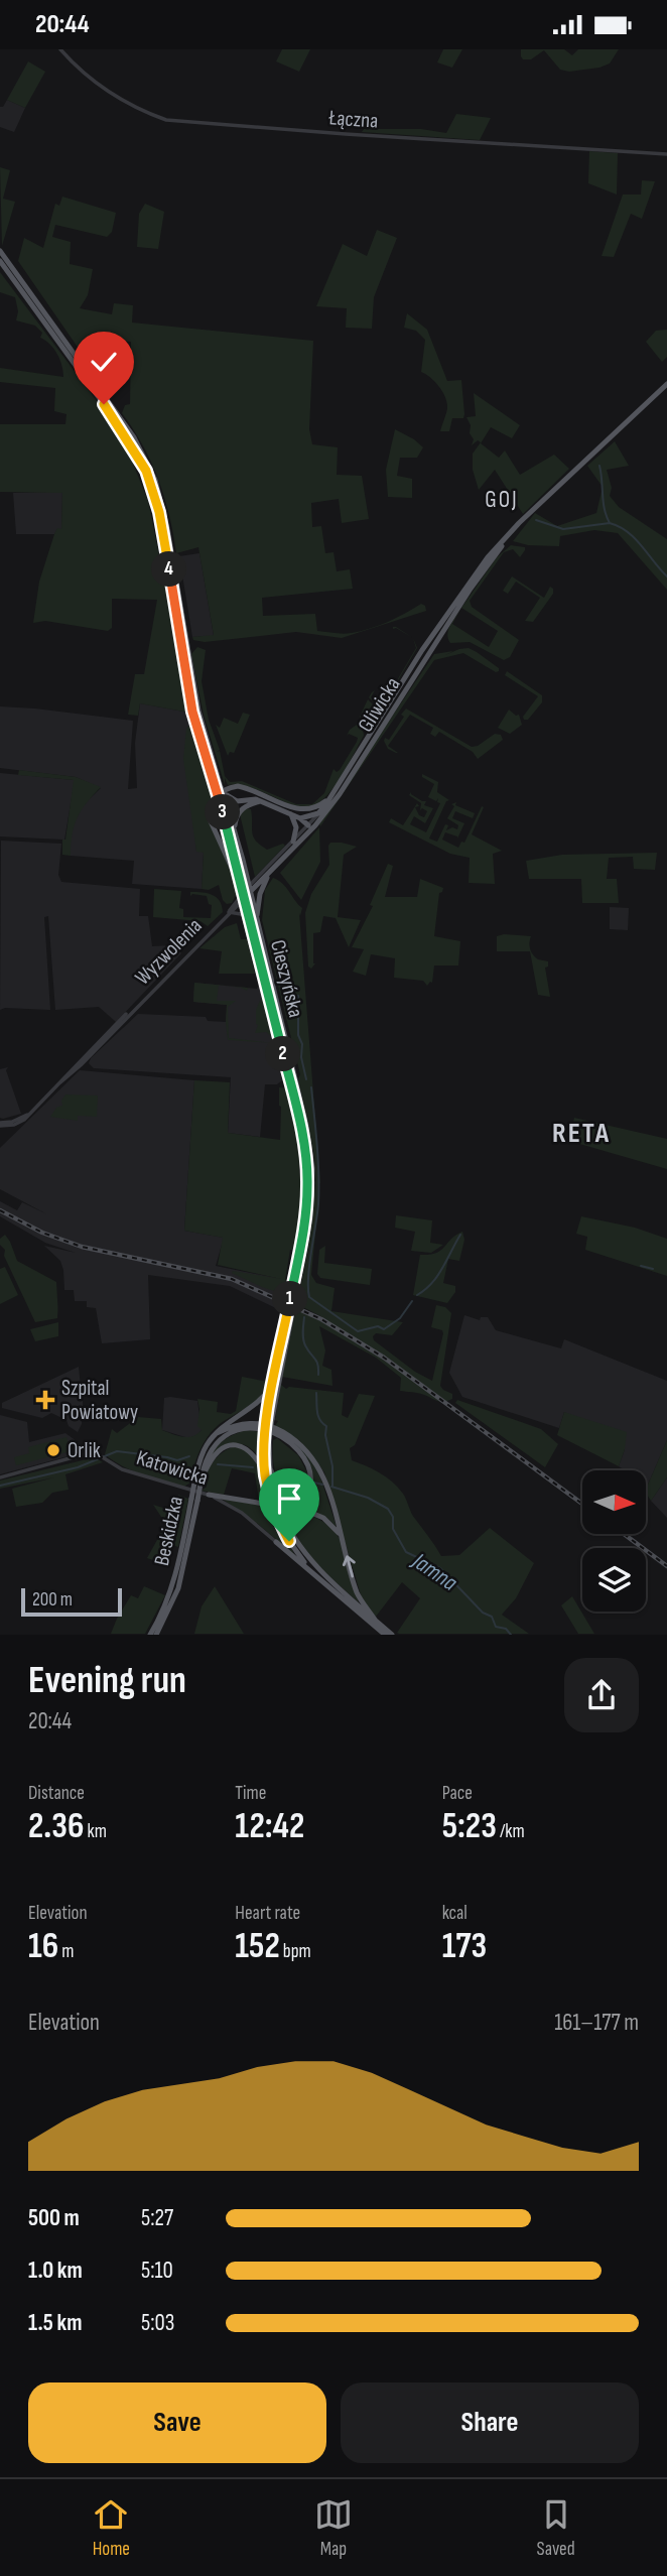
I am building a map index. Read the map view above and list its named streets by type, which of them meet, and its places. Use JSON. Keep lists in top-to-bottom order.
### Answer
{
  "streets": {
    "main road": ["Gliwicka", "Cieszyńska", "Beskidzka"],
    "street": ["Łączna", "Wyzwolenia", "Katowicka"]
  },
  "crossings": [
    ["Gliwicka", "Wyzwolenia"],
    ["Gliwicka", "Cieszyńska"],
    ["Wyzwolenia", "Cieszyńska"]
  ],
  "districts": ["GOJ", "RETA"],
  "water": ["Jamna"],
  "places": {
    "health": ["Szpital Powiatowy"],
    "other": ["Orlik"]
  },
  "scale_bar": "200 m",
  "north": "right",
  "page": {
    "status": "20:44",
    "pins": [
      "4",
      "3",
      "2",
      "1"
    ],
    "scale": "200 m",
    "heading": ["Evening run", "20:44"],
    "stats": [
      ["Distance", "2.36 km"],
      ["Time", "12:42"],
      ["Pace", "5:23 /km"],
      ["Elevation", "16 m"],
      ["Heart rate", "152 bpm"],
      ["kcal", "173"]
    ],
    "chart": ["Elevation", "161–177 m"],
    "list": [
      {
        "name": "500 m",
        "note": "5:27"
      },
      {
        "name": "1.0 km",
        "note": "5:10"
      },
      {
        "name": "1.5 km",
        "note": "5:03"
      }
    ],
    "buttons": ["Save", "Share"],
    "tabs": ["Home", "Map", "Saved"]
  }
}
